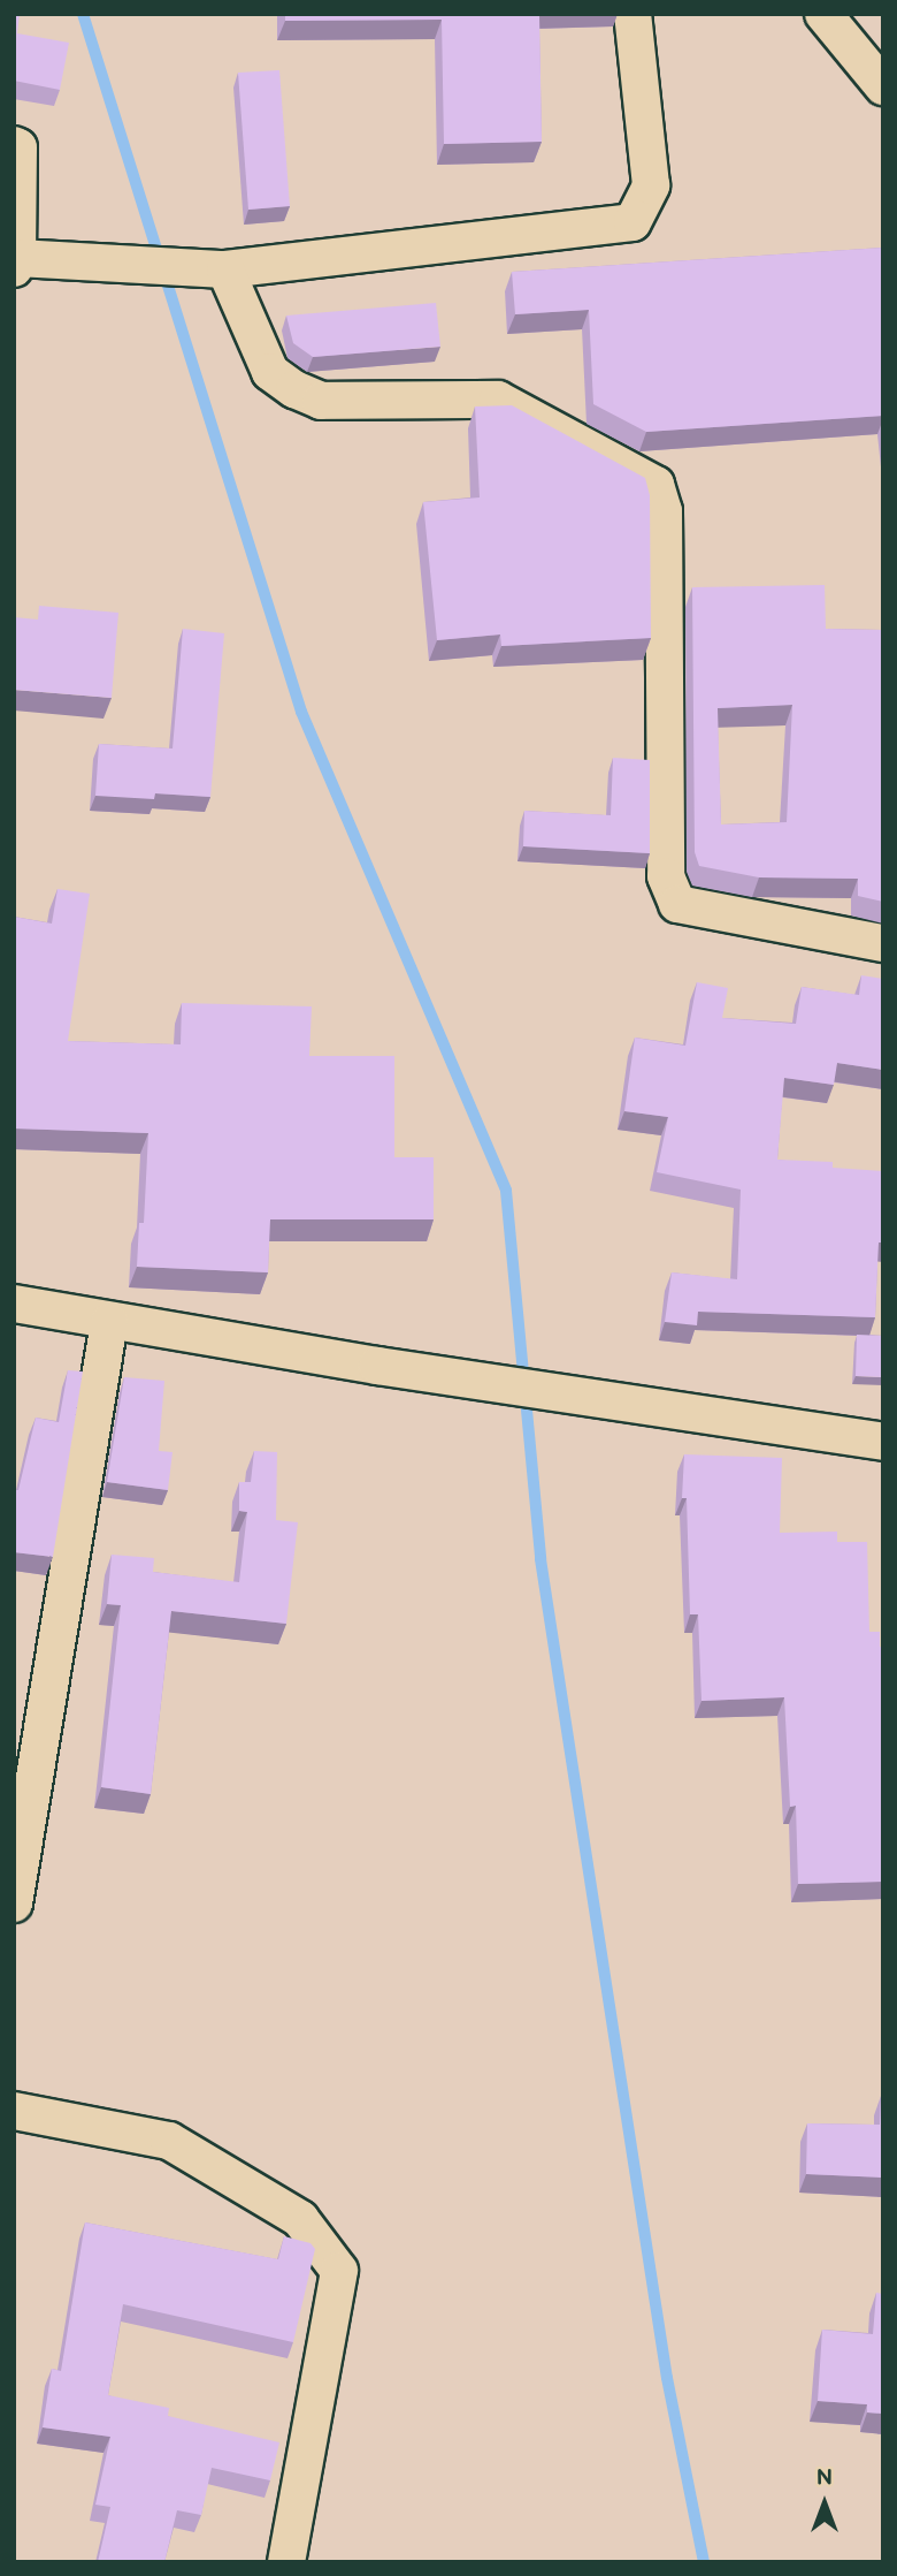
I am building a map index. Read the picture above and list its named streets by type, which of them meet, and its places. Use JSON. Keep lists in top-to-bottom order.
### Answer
{
  "north": "top"
}
